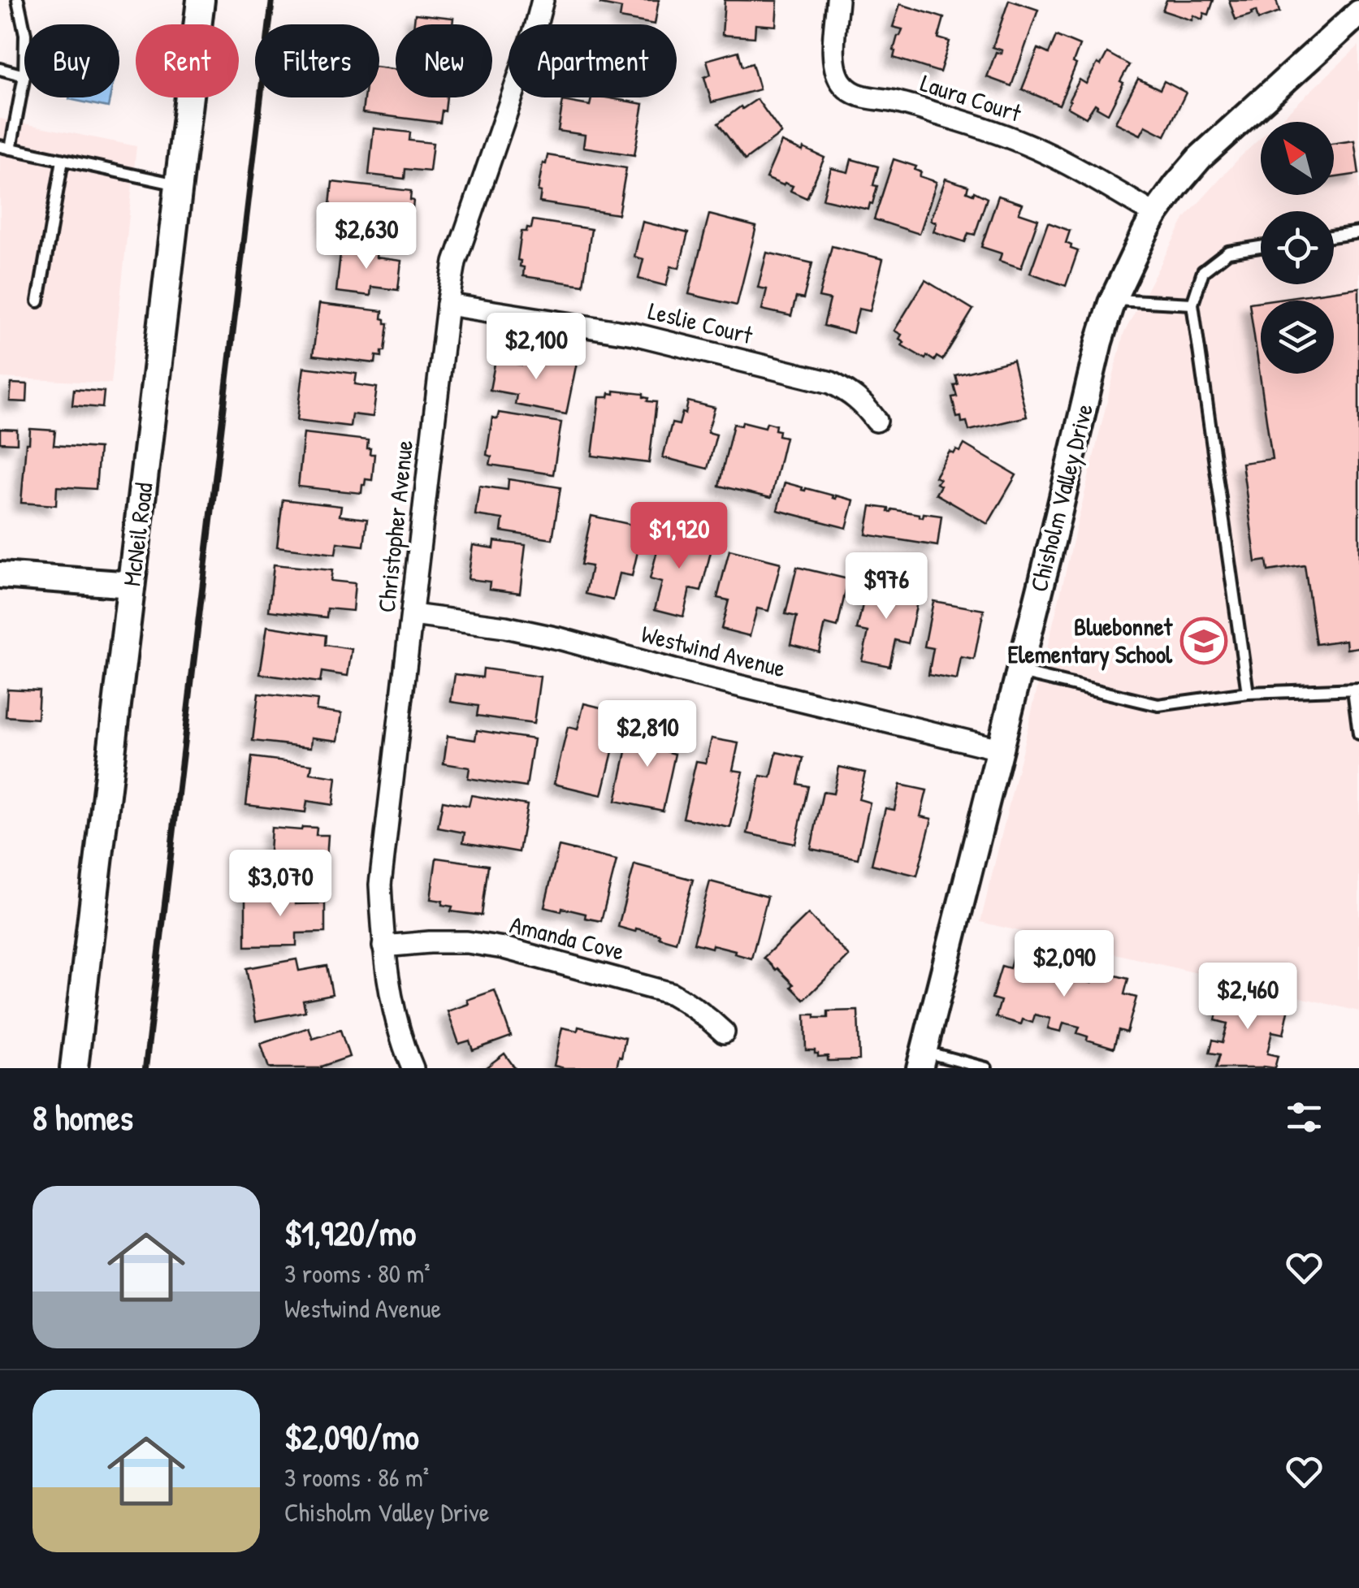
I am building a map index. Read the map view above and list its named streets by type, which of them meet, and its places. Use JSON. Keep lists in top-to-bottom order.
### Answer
{
  "streets": {
    "main road": ["McNeil Road"],
    "street": [
      "Laura Court",
      "Leslie Court",
      "Chisholm Valley Drive",
      "Christopher Avenue",
      "Westwind Avenue",
      "Amanda Cove"
    ]
  },
  "crossings": [
    ["Laura Court", "Chisholm Valley Drive"],
    ["Leslie Court", "Christopher Avenue"],
    ["Chisholm Valley Drive", "Westwind Avenue"],
    ["Christopher Avenue", "Westwind Avenue"],
    ["Christopher Avenue", "Amanda Cove"]
  ],
  "places": {
    "school or university": ["Bluebonnet Elementary School"]
  },
  "north": "top left",
  "page": {
    "chip": [
      "Buy",
      "Rent",
      "Filters",
      "New",
      "Apartment"
    ],
    "price": [
      "$2,630",
      "$2,100",
      "$1,920",
      "$976",
      "$2,810",
      "$3,070",
      "$2,090",
      "$2,460"
    ],
    "heading": "8 homes",
    "list": [
      {
        "name": "$1,920/mo",
        "note": "3 rooms · 80 m² · Westwind Avenue"
      },
      {
        "name": "$2,090/mo",
        "note": "3 rooms · 86 m² · Chisholm Valley Drive"
      }
    ]
  }
}
